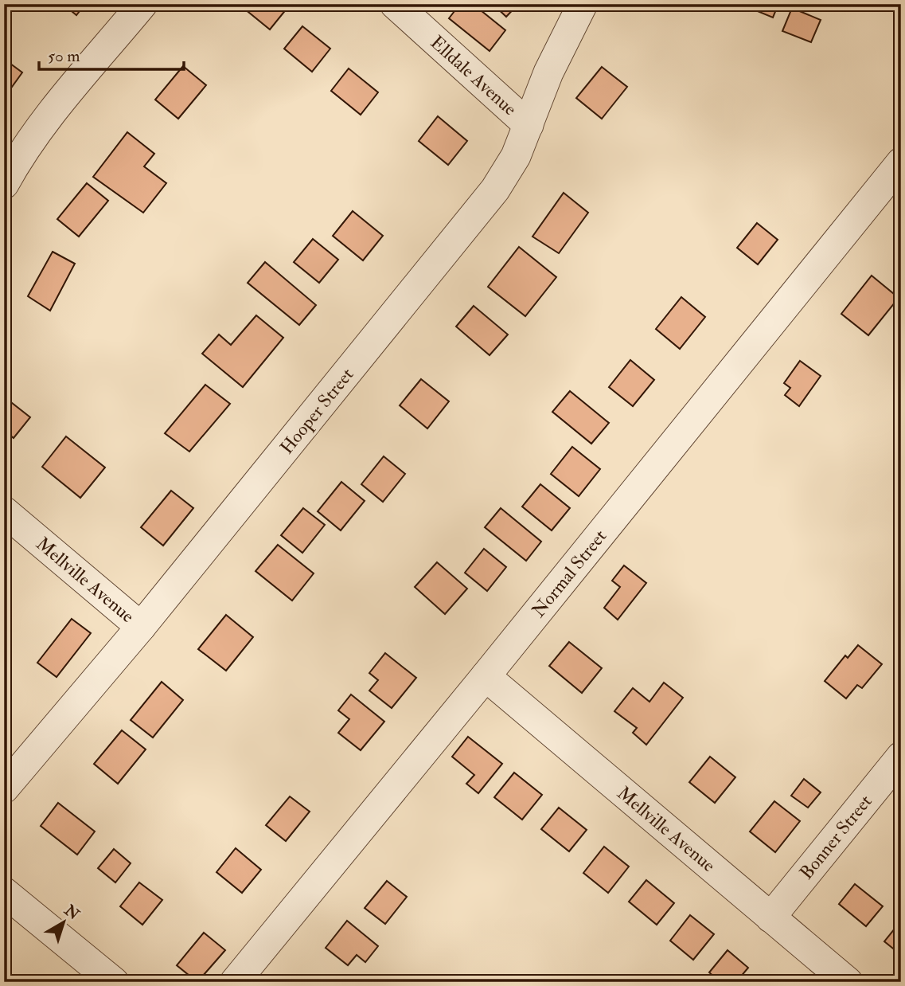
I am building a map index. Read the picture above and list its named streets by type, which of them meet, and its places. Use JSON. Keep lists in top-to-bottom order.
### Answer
{
  "streets": {
    "street": [
      "Elldale Avenue",
      "Hooper Street",
      "Normal Street",
      "Mellville Avenue",
      "Bonner Street"
    ]
  },
  "crossings": [
    ["Elldale Avenue", "Hooper Street"],
    ["Hooper Street", "Mellville Avenue"],
    ["Normal Street", "Mellville Avenue"],
    ["Mellville Avenue", "Bonner Street"]
  ],
  "scale_bar": "50 m",
  "north": "top right"
}
